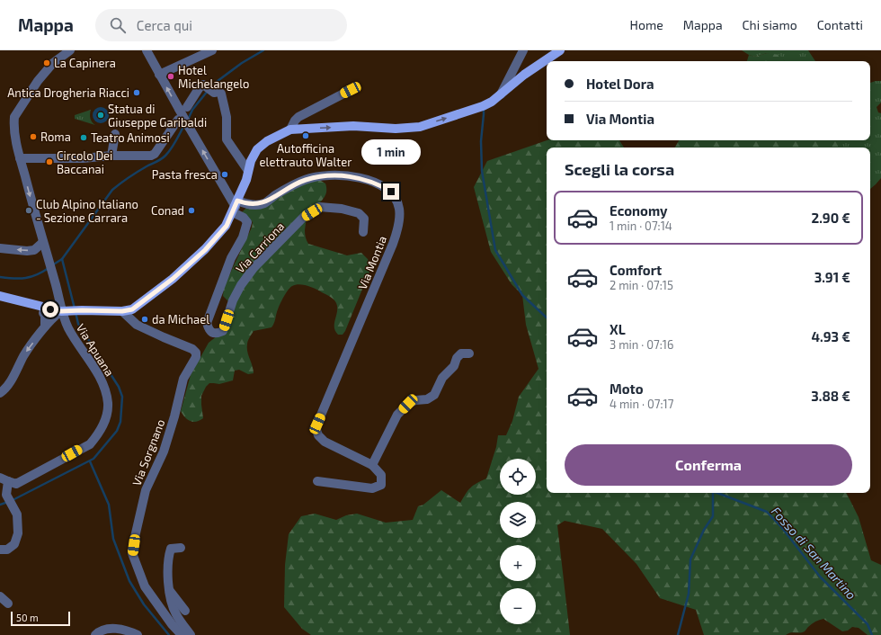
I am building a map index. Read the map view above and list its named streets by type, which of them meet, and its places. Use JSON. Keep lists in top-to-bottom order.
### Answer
{
  "streets": {
    "street": [
      "Via Carriona",
      "Via Montia",
      "Via Apuana",
      "Via Sorgnano"
    ]
  },
  "crossings": [
    ["Via Carriona", "Via Montia"]
  ],
  "water": ["Fosso di San Martino"],
  "places": [
    "La Capinera",
    "Hotel Michelangelo",
    "Antica Drogheria Riacci",
    "Statua di Giuseppe Garibaldi",
    "Autofficina elettrauto Walter",
    "Roma",
    "Teatro Animosi",
    "Circolo Dei Baccanai",
    "Pasta fresca",
    "Club Alpino Italiano - Sezione Carrara",
    "Conad",
    "da Michael"
  ],
  "scale_bar": "50 m",
  "page": {
    "header": "Mappa",
    "search": "Cerca qui",
    "nav": [
      "Home",
      "Mappa",
      "Chi siamo",
      "Contatti"
    ],
    "banner": ["Hotel Dora", "Via Montia"],
    "bubble": "1 min",
    "heading": "Scegli la corsa",
    "list": [
      {
        "name": "Economy",
        "note": "1 min · 07:14",
        "value": "2.90 €"
      },
      {
        "name": "Comfort",
        "note": "2 min · 07:15",
        "value": "3.91 €"
      },
      {
        "name": "XL",
        "note": "3 min · 07:16",
        "value": "4.93 €"
      },
      {
        "name": "Moto",
        "note": "4 min · 07:17",
        "value": "3.88 €"
      }
    ],
    "buttons": "Conferma",
    "map_buttons": ["+", "−"],
    "scale": "50 m"
  }
}
